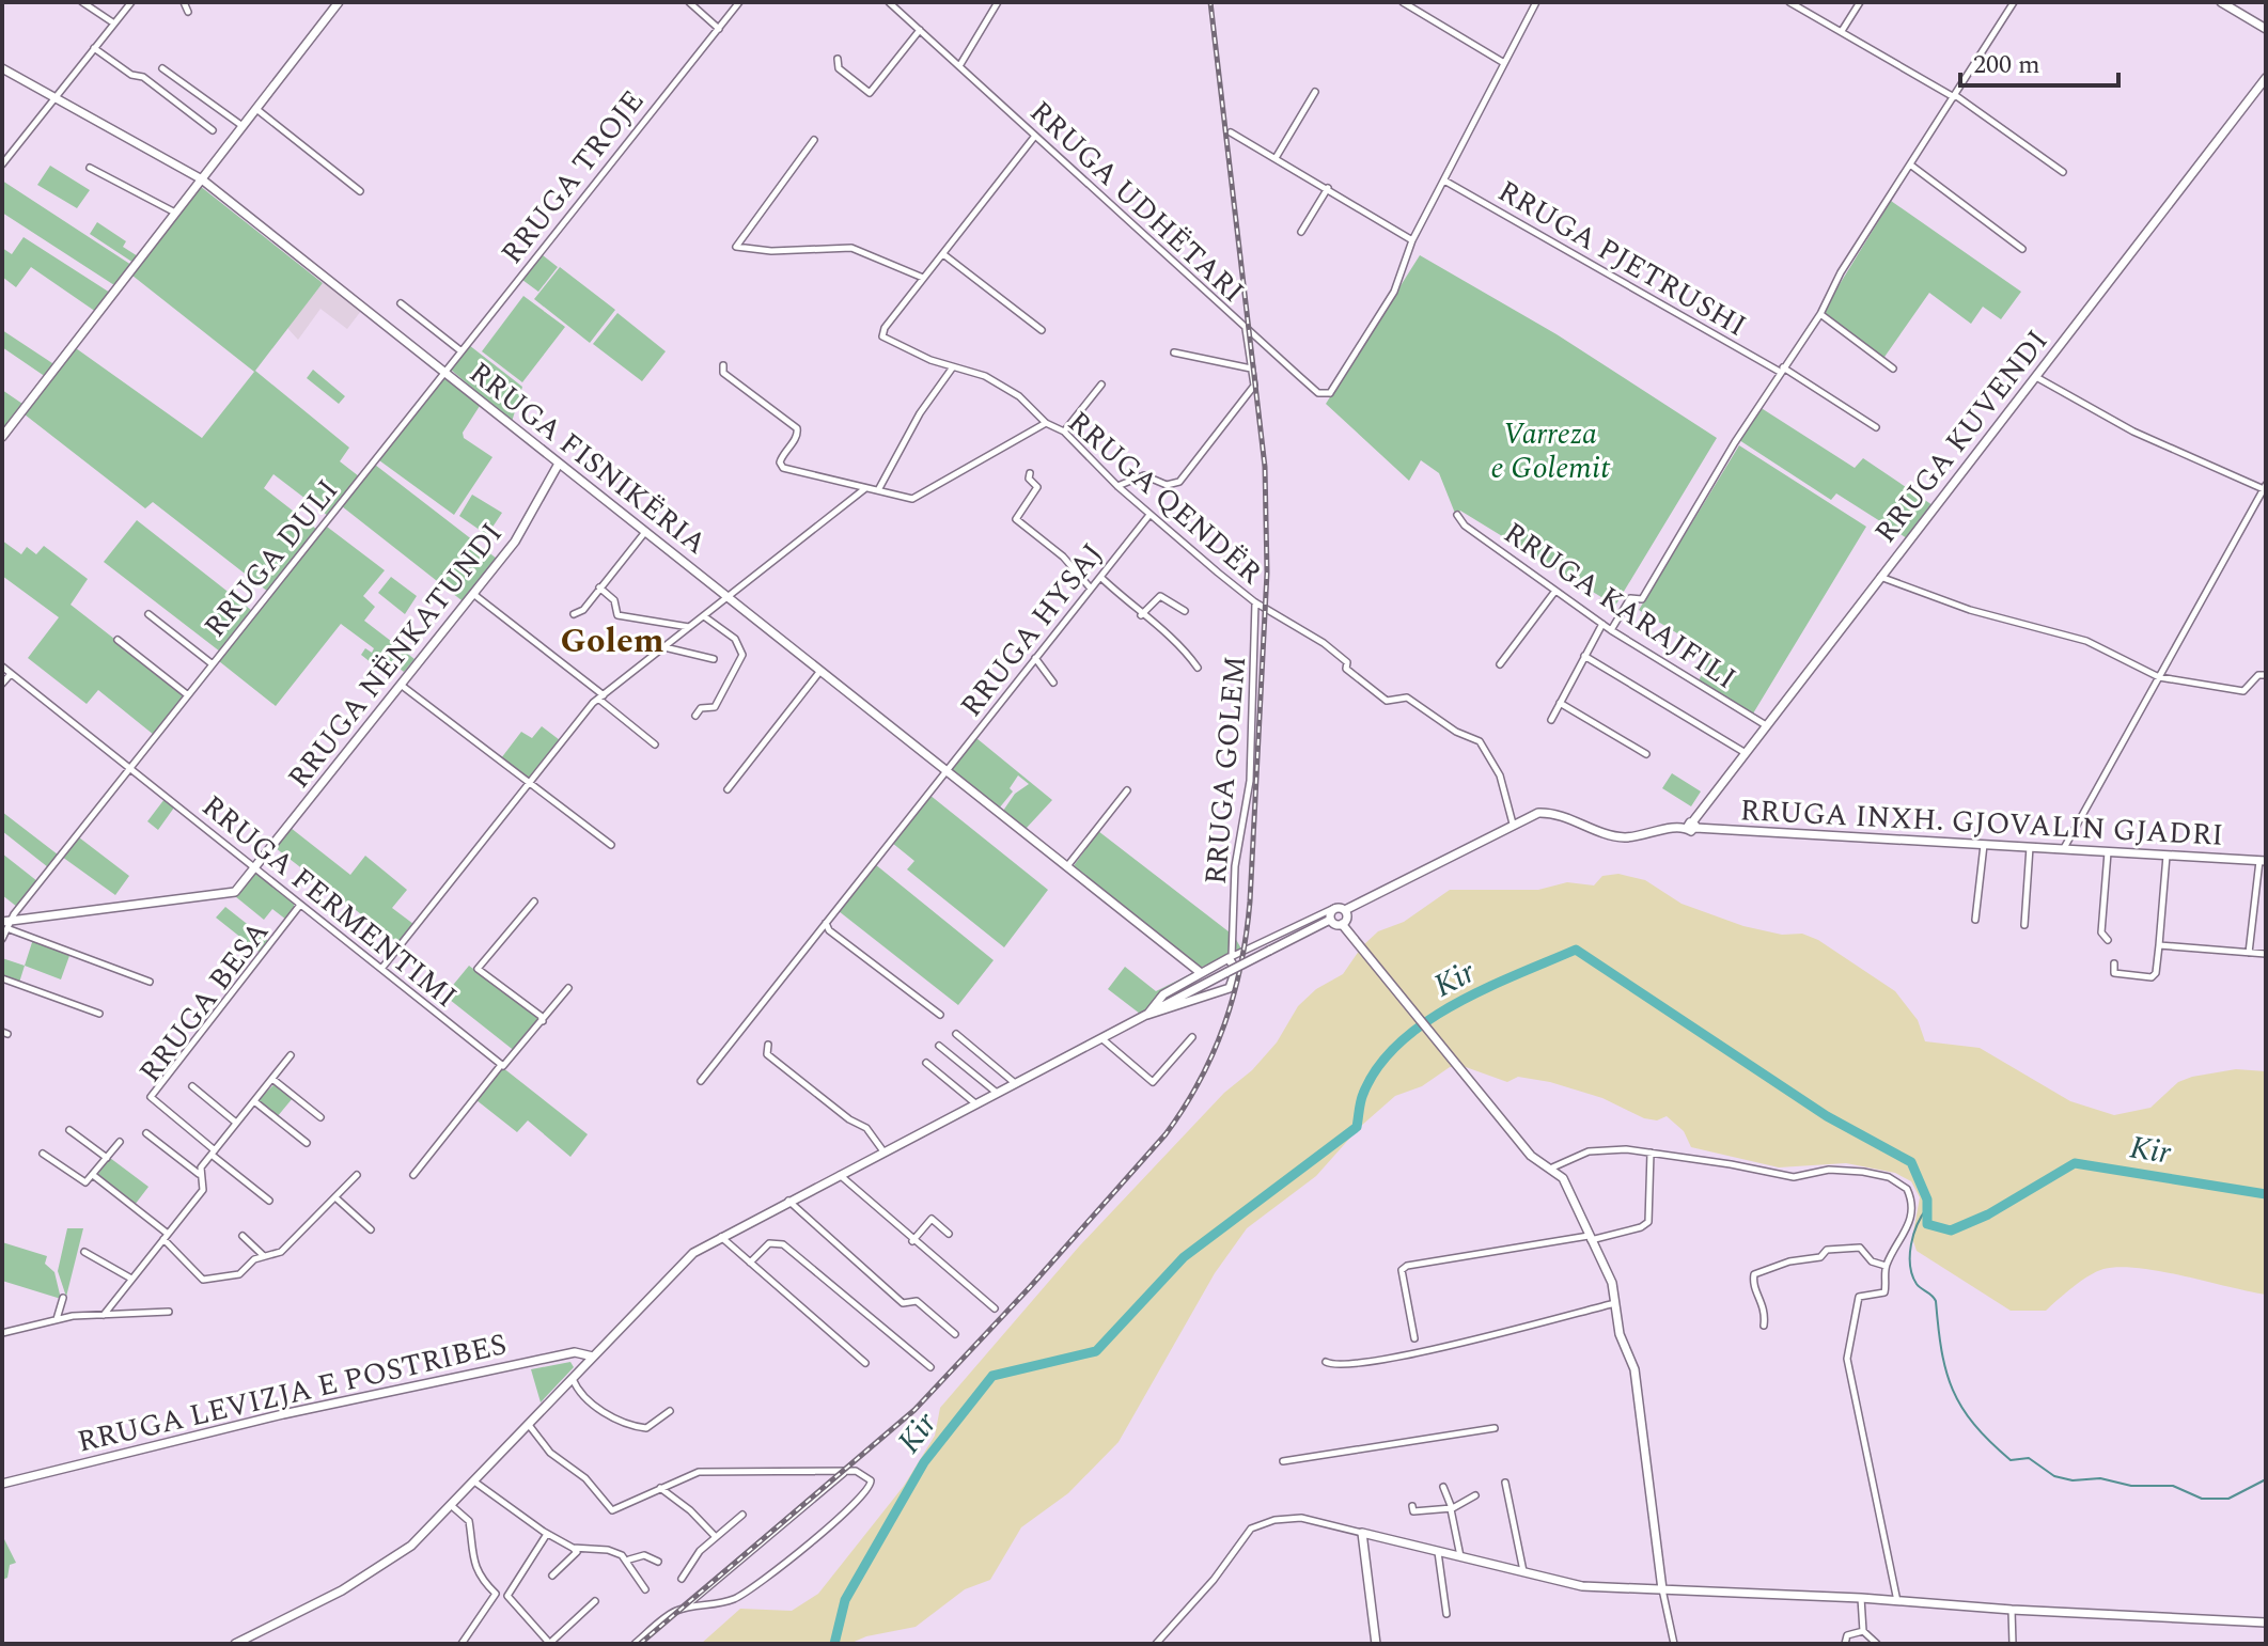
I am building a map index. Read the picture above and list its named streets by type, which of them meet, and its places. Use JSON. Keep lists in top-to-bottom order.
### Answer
{
  "streets": {
    "street": [
      "RRUGA TROJE",
      "RRUGA UDHËTARI",
      "RRUGA PJETRUSHI",
      "RRUGA KUVENDI",
      "RRUGA FISNIKËRIA",
      "RRUGA QENDËR",
      "RRUGA DULI",
      "RRUGA KARAJFILI",
      "RRUGA HYSAJ",
      "RRUGA NËNKATUNDI",
      "RRUGA GOLEM",
      "RRUGA INXH. GJOVALIN GJADRI",
      "RRUGA FERMENTIMI",
      "RRUGA BESA",
      "RRUGA LEVIZJA E POSTRIBES"
    ]
  },
  "crossings": [
    ["RRUGA TROJE", "RRUGA FISNIKËRIA"],
    ["RRUGA TROJE", "RRUGA DULI"],
    ["RRUGA UDHËTARI", "RRUGA QENDËR"],
    ["RRUGA KUVENDI", "RRUGA KARAJFILI"],
    ["RRUGA KUVENDI", "RRUGA INXH. GJOVALIN GJADRI"],
    ["RRUGA FISNIKËRIA", "RRUGA DULI"],
    ["RRUGA FISNIKËRIA", "RRUGA HYSAJ"],
    ["RRUGA FISNIKËRIA", "RRUGA NËNKATUNDI"],
    ["RRUGA QENDËR", "RRUGA HYSAJ"],
    ["RRUGA QENDËR", "RRUGA GOLEM"],
    ["RRUGA QENDËR", "RRUGA INXH. GJOVALIN GJADRI"],
    ["RRUGA DULI", "RRUGA NËNKATUNDI"],
    ["RRUGA DULI", "RRUGA FERMENTIMI"],
    ["RRUGA NËNKATUNDI", "RRUGA FERMENTIMI"],
    ["RRUGA FERMENTIMI", "RRUGA BESA"]
  ],
  "districts": ["Golem"],
  "water": ["Kir"],
  "parks": ["Varreza e Golemit"],
  "scale_bar": "200 m"
}
